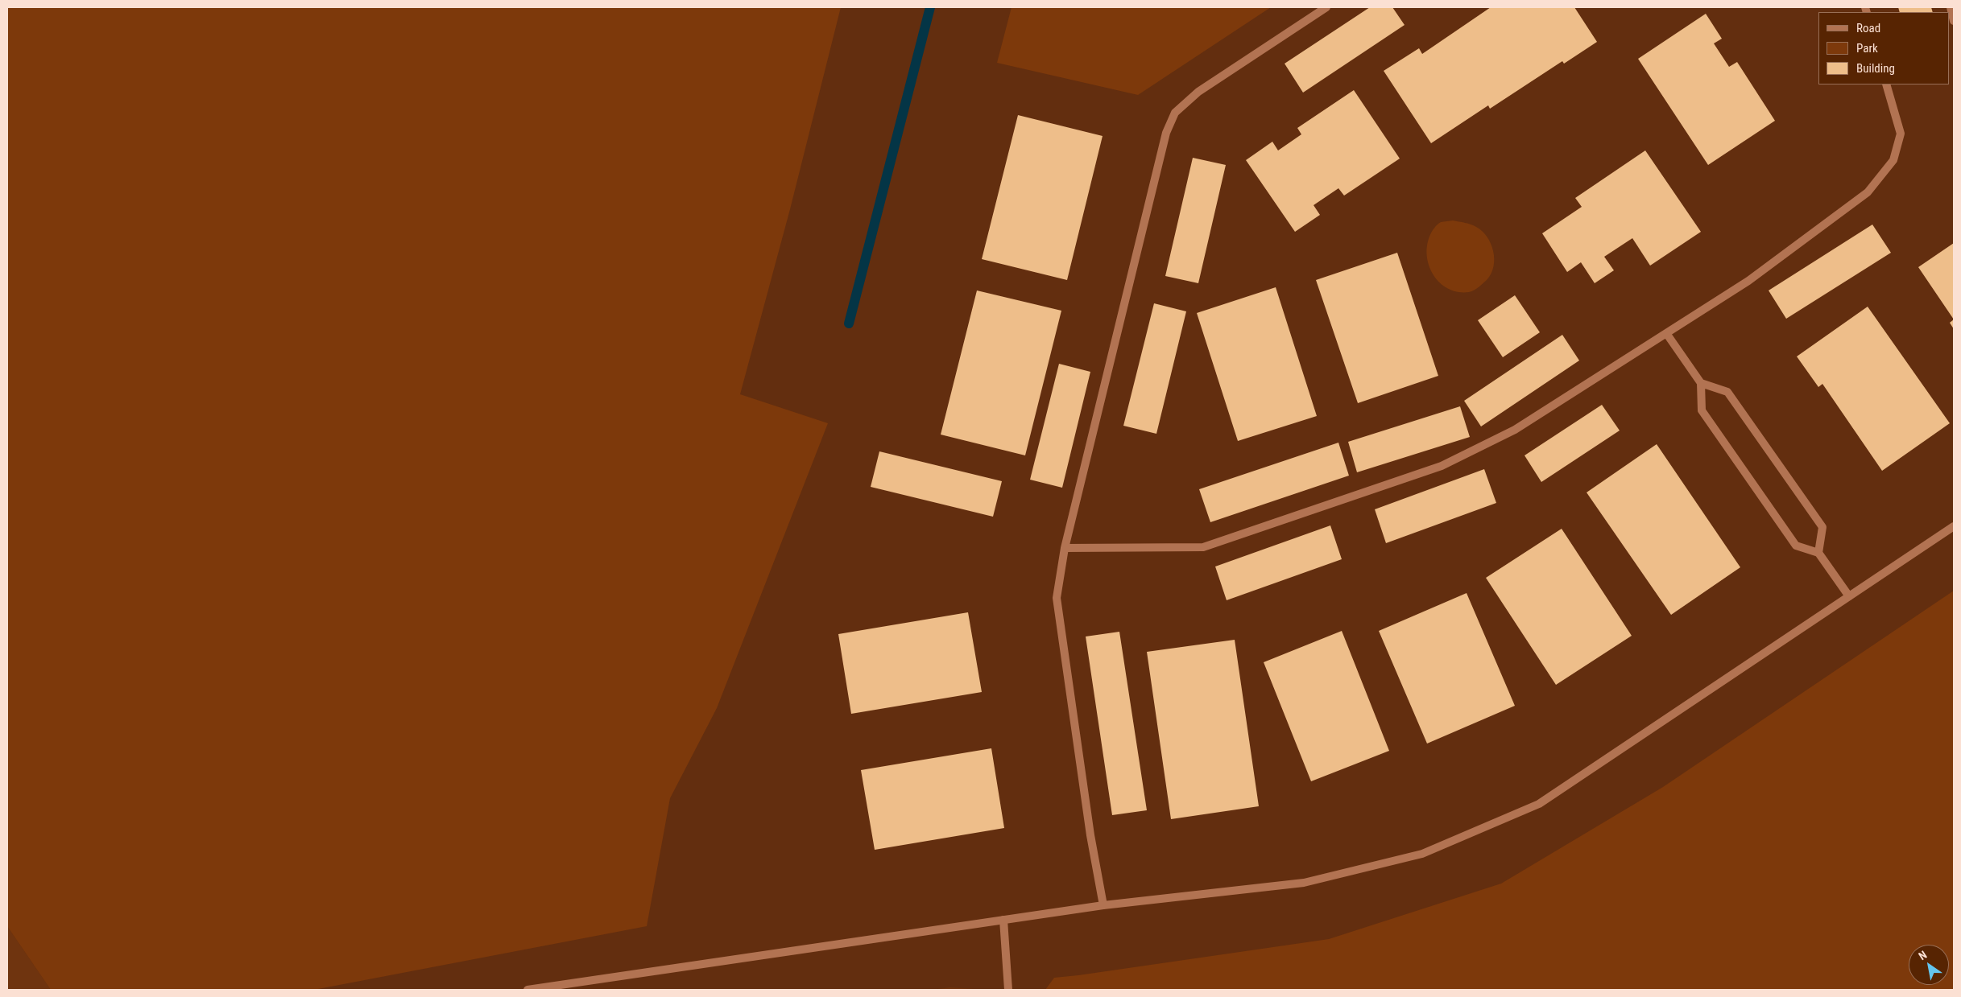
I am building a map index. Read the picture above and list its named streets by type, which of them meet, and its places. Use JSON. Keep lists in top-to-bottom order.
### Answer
{
  "legend": ["Road", "Park", "Building"],
  "north": "top left"
}
